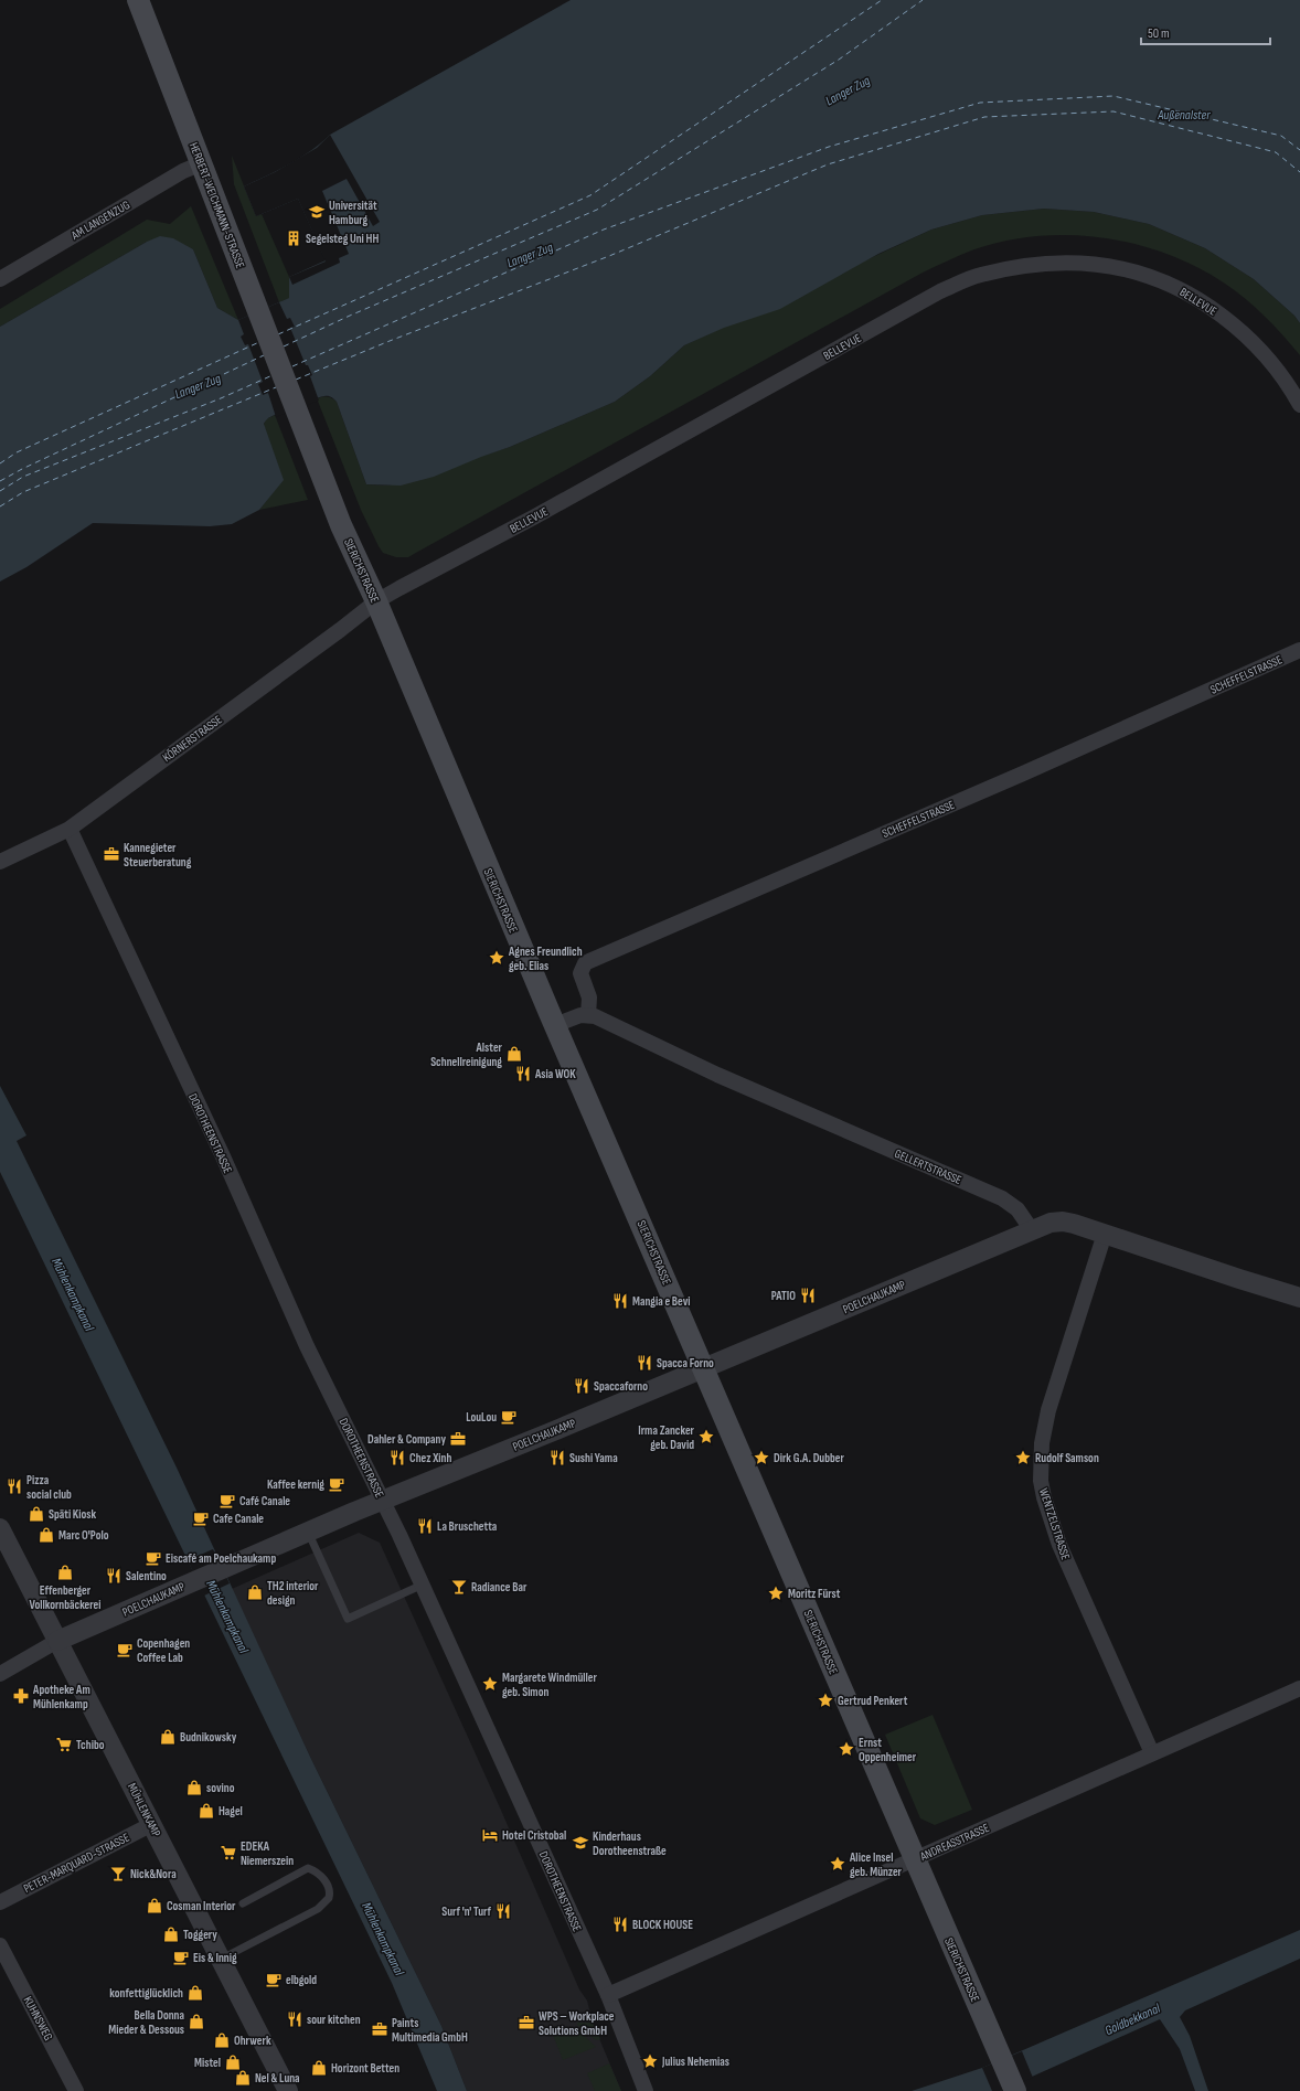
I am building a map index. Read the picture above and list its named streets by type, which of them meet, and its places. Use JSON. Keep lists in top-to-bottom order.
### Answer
{
  "streets": {
    "main road": ["HERBERT-WEICHMANN-STRASSE", "SIERICHSTRASSE"],
    "street": [
      "AM LANGENZUG",
      "BELLEVUE",
      "SCHEFFELSTRASSE",
      "KÖRNERSTRASSE",
      "DOROTHEENSTRASSE",
      "GELLERTSTRASSE",
      "POELCHAUKAMP",
      "WENTZELSTRASSE",
      "MÜHLENKAMP",
      "ANDREASSTRASSE",
      "PETER-MARQUARD-STRASSE",
      "KUHNSWEG"
    ]
  },
  "crossings": [
    ["HERBERT-WEICHMANN-STRASSE", "AM LANGENZUG"],
    ["HERBERT-WEICHMANN-STRASSE", "SIERICHSTRASSE"],
    ["BELLEVUE", "SIERICHSTRASSE"],
    ["BELLEVUE", "KÖRNERSTRASSE"],
    ["SIERICHSTRASSE", "KÖRNERSTRASSE"],
    ["SIERICHSTRASSE", "POELCHAUKAMP"],
    ["SIERICHSTRASSE", "ANDREASSTRASSE"],
    ["SCHEFFELSTRASSE", "GELLERTSTRASSE"],
    ["KÖRNERSTRASSE", "DOROTHEENSTRASSE"],
    ["DOROTHEENSTRASSE", "POELCHAUKAMP"],
    ["DOROTHEENSTRASSE", "ANDREASSTRASSE"],
    ["GELLERTSTRASSE", "POELCHAUKAMP"],
    ["POELCHAUKAMP", "MÜHLENKAMP"],
    ["WENTZELSTRASSE", "ANDREASSTRASSE"],
    ["MÜHLENKAMP", "PETER-MARQUARD-STRASSE"]
  ],
  "water": [
    "Langer Zug",
    "Außenalster",
    "Mühlenkampkanal",
    "Goldbekkanal"
  ],
  "places": {
    "school or university": ["Universität Hamburg", "Kinderhaus Dorotheenstraße"],
    "building": ["Segelsteg Uni HH"],
    "office": [
      "Kannegieter Steuerberatung",
      "Dahler & Company",
      "WPS – Workplace Solutions GmbH",
      "Paints Multimedia GmbH"
    ],
    "place": [
      "Agnes Freundlich geb. Elias",
      "Irma Zancker geb. David",
      "Dirk G.A. Dubber",
      "Rudolf Samson",
      "Moritz Fürst",
      "Margarete Windmüller geb. Simon",
      "Gertrud Penkert",
      "Ernst Oppenheimer",
      "Alice Insel geb. Münzer",
      "Julius Nehemias"
    ],
    "shop": [
      "Alster Schnellreinigung",
      "Späti Kiosk",
      "Marc O'Polo",
      "Effenberger Vollkornbäckerei",
      "TH2 interior design",
      "Budnikowsky",
      "sovino",
      "Hagel",
      "Cosman Interior",
      "Toggery",
      "konfettiglücklich",
      "Bella Donna Mieder & Dessous",
      "Ohrwerk",
      "Mistel",
      "Horizont Betten",
      "Nel & Luna"
    ],
    "restaurant": [
      "Asia WOK",
      "PATIO",
      "Mangia e Bevi",
      "Spacca Forno",
      "Spaccaforno",
      "Chez Xinh",
      "Sushi Yama",
      "Pizza social club",
      "La Bruschetta",
      "Salentino",
      "Surf 'n' Turf",
      "BLOCK HOUSE",
      "sour kitchen"
    ],
    "cafe": [
      "LouLou",
      "Kaffee kernig",
      "Café Canale",
      "Cafe Canale",
      "Eiscafé am Poelchaukamp",
      "Copenhagen Coffee Lab",
      "Eis & Innig",
      "elbgold"
    ],
    "bar": ["Radiance Bar", "Nick&Nora"],
    "pharmacy": ["Apotheke Am Mühlenkamp"],
    "supermarket": ["Tchibo", "EDEKA Niemerszein"],
    "hotel": ["Hotel Cristobal"]
  },
  "scale_bar": "50 m"
}
